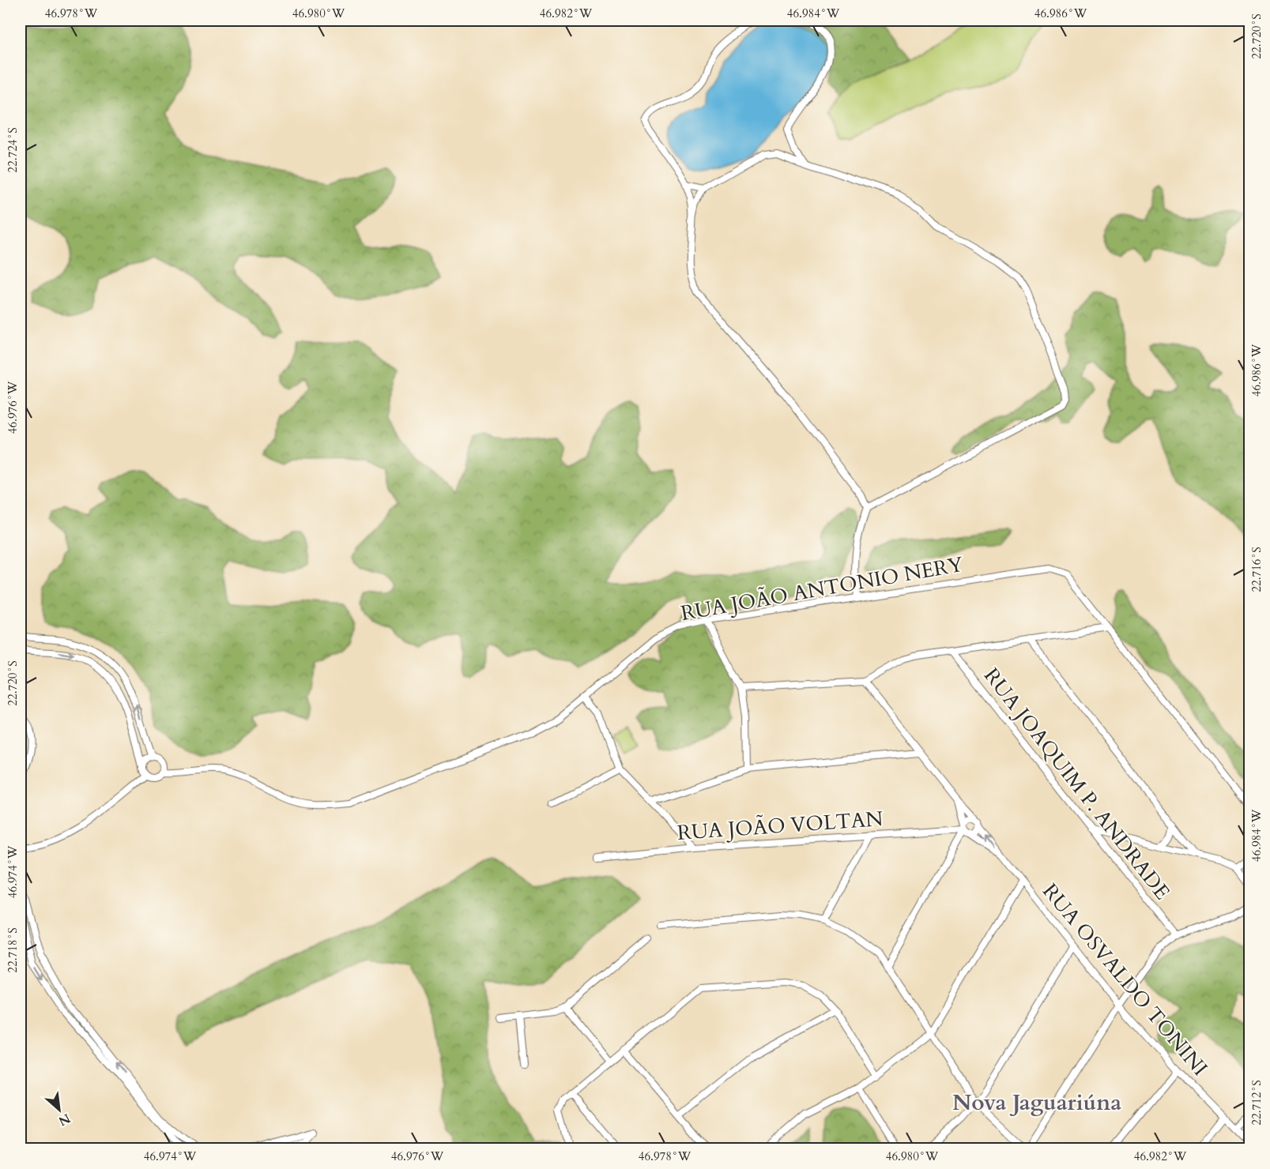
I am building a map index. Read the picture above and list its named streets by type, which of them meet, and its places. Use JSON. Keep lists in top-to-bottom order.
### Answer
{
  "streets": {
    "street": [
      "RUA JOÃO ANTONIO NERY",
      "RUA JOAQUIM P. ANDRADE",
      "RUA JOÃO VOLTAN",
      "RUA OSVALDO TONINI"
    ]
  },
  "crossings": [
    ["RUA JOÃO VOLTAN", "RUA OSVALDO TONINI"]
  ],
  "districts": ["Nova Jaguariúna"],
  "north": "bottom right",
  "coordinates": [
    "46.978°W",
    "46.980°W",
    "46.982°W",
    "46.984°W",
    "46.986°W",
    "22.720°S",
    "22.724°S",
    "46.976°W",
    "22.716°S",
    "46.974°W",
    "22.718°S",
    "22.712°S"
  ]
}
